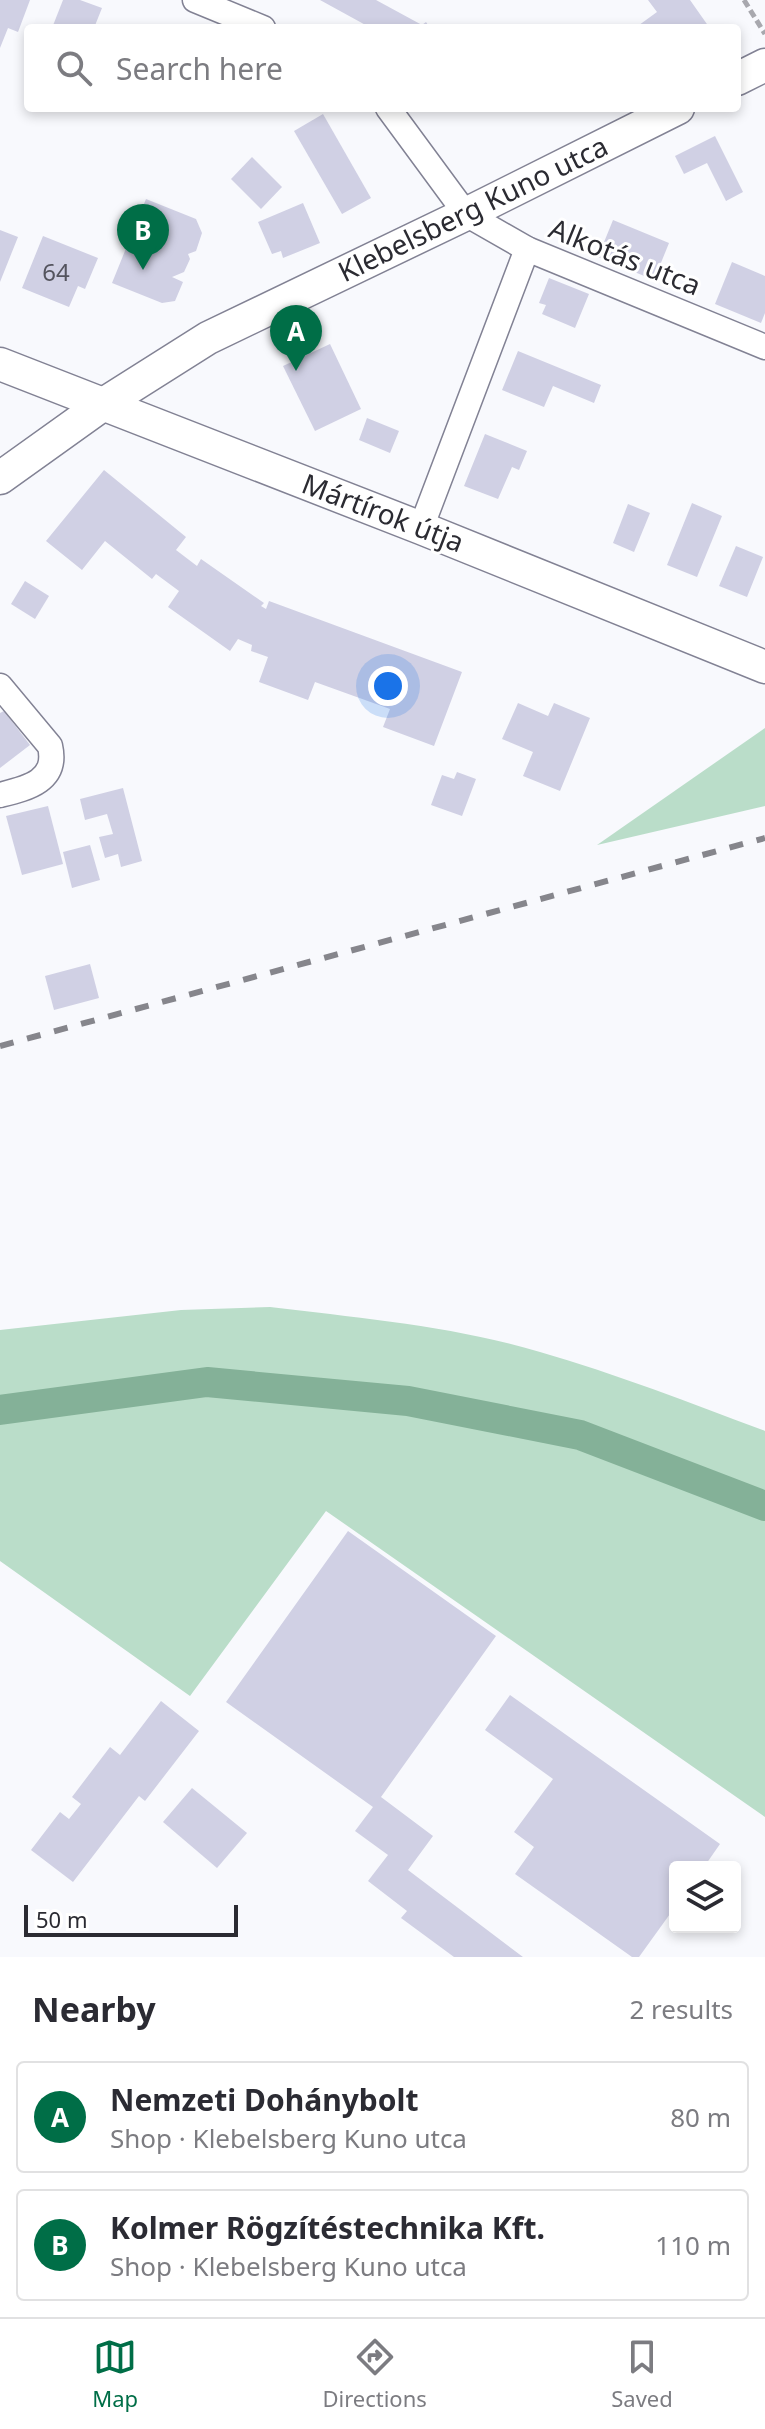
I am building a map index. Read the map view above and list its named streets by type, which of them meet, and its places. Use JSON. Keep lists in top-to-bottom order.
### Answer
{
  "streets": {
    "street": ["Klebelsberg Kuno utca", "Alkotás utca", "Mártírok útja"]
  },
  "crossings": [
    ["Klebelsberg Kuno utca", "Alkotás utca"],
    ["Klebelsberg Kuno utca", "Mártírok útja"]
  ],
  "house_numbers": ["64"],
  "scale_bar": "50 m",
  "page": {
    "search": "Search here",
    "pins": ["B", "A"],
    "scale": "50 m",
    "heading": ["Nearby", "2 results"],
    "list": [
      {
        "mark": "A",
        "name": "Nemzeti Dohánybolt",
        "note": "Shop · Klebelsberg Kuno utca",
        "value": "80 m"
      },
      {
        "mark": "B",
        "name": "Kolmer Rögzítéstechnika Kft.",
        "note": "Shop · Klebelsberg Kuno utca",
        "value": "110 m"
      }
    ],
    "nav": ["Map", "Directions", "Saved"]
  }
}
